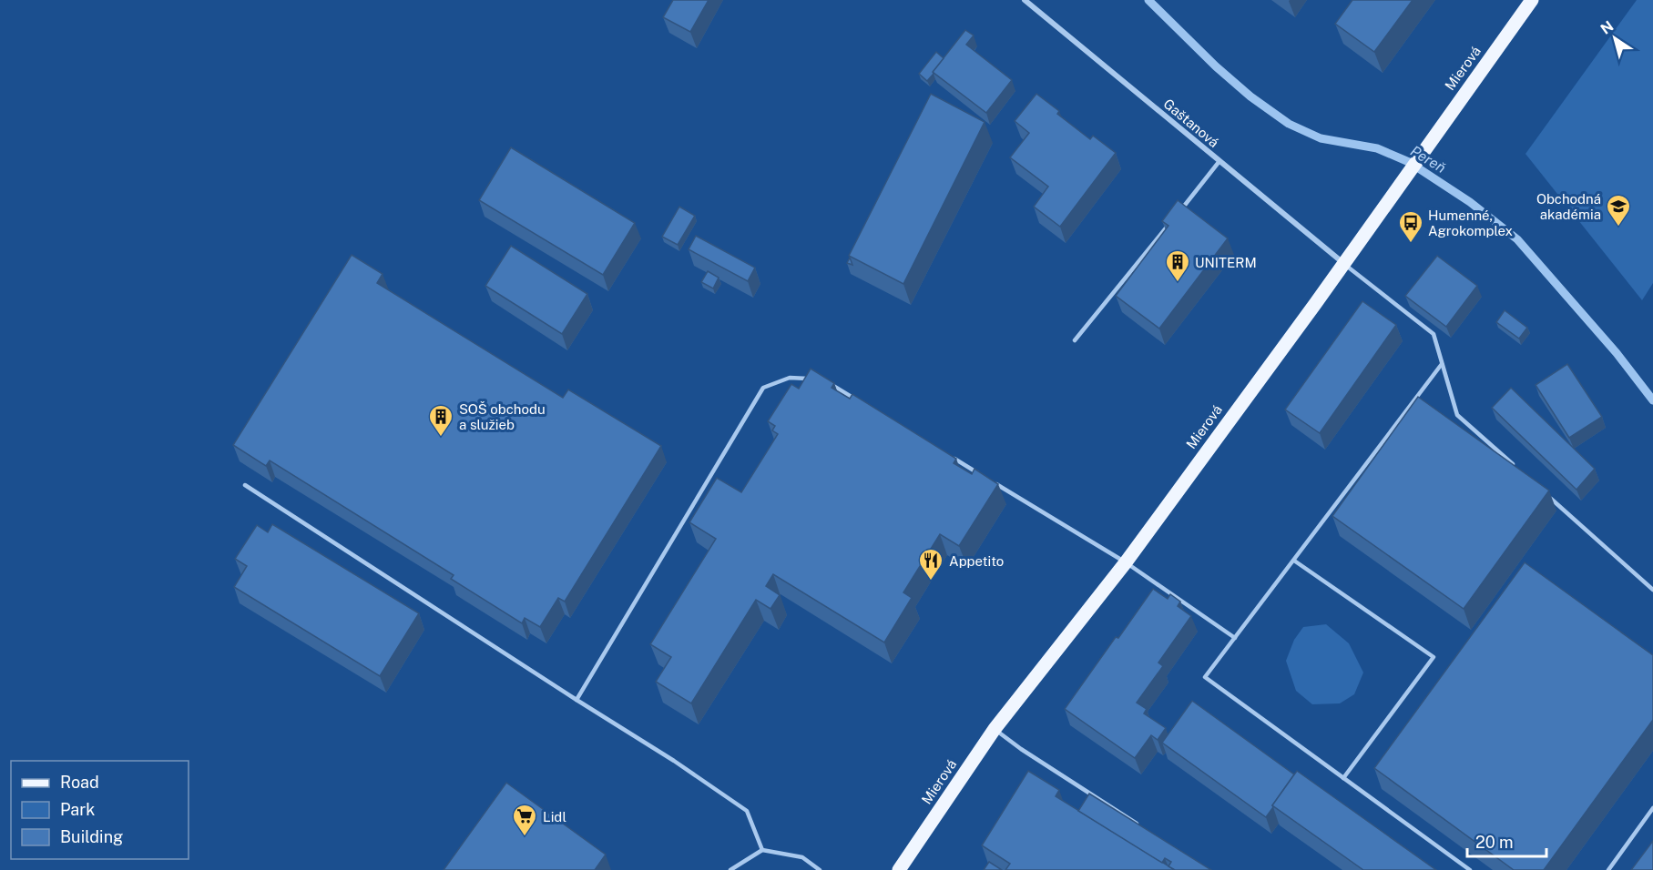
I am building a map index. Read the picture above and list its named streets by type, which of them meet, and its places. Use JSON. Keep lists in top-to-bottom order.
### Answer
{
  "streets": {
    "main road": ["Mierová"],
    "street": ["Gaštanová"]
  },
  "crossings": [
    ["Mierová", "Gaštanová"]
  ],
  "water": ["Pereň"],
  "places": {
    "school or university": ["Obchodná akadémia"],
    "bus stop": ["Humenné, Agrokomplex"],
    "building": ["UNITERM", "SOŠ obchodu a služieb"],
    "restaurant": ["Appetito"],
    "supermarket": ["Lidl"]
  },
  "legend": ["Road", "Park", "Building"],
  "scale_bar": "20 m",
  "north": "top left"
}
